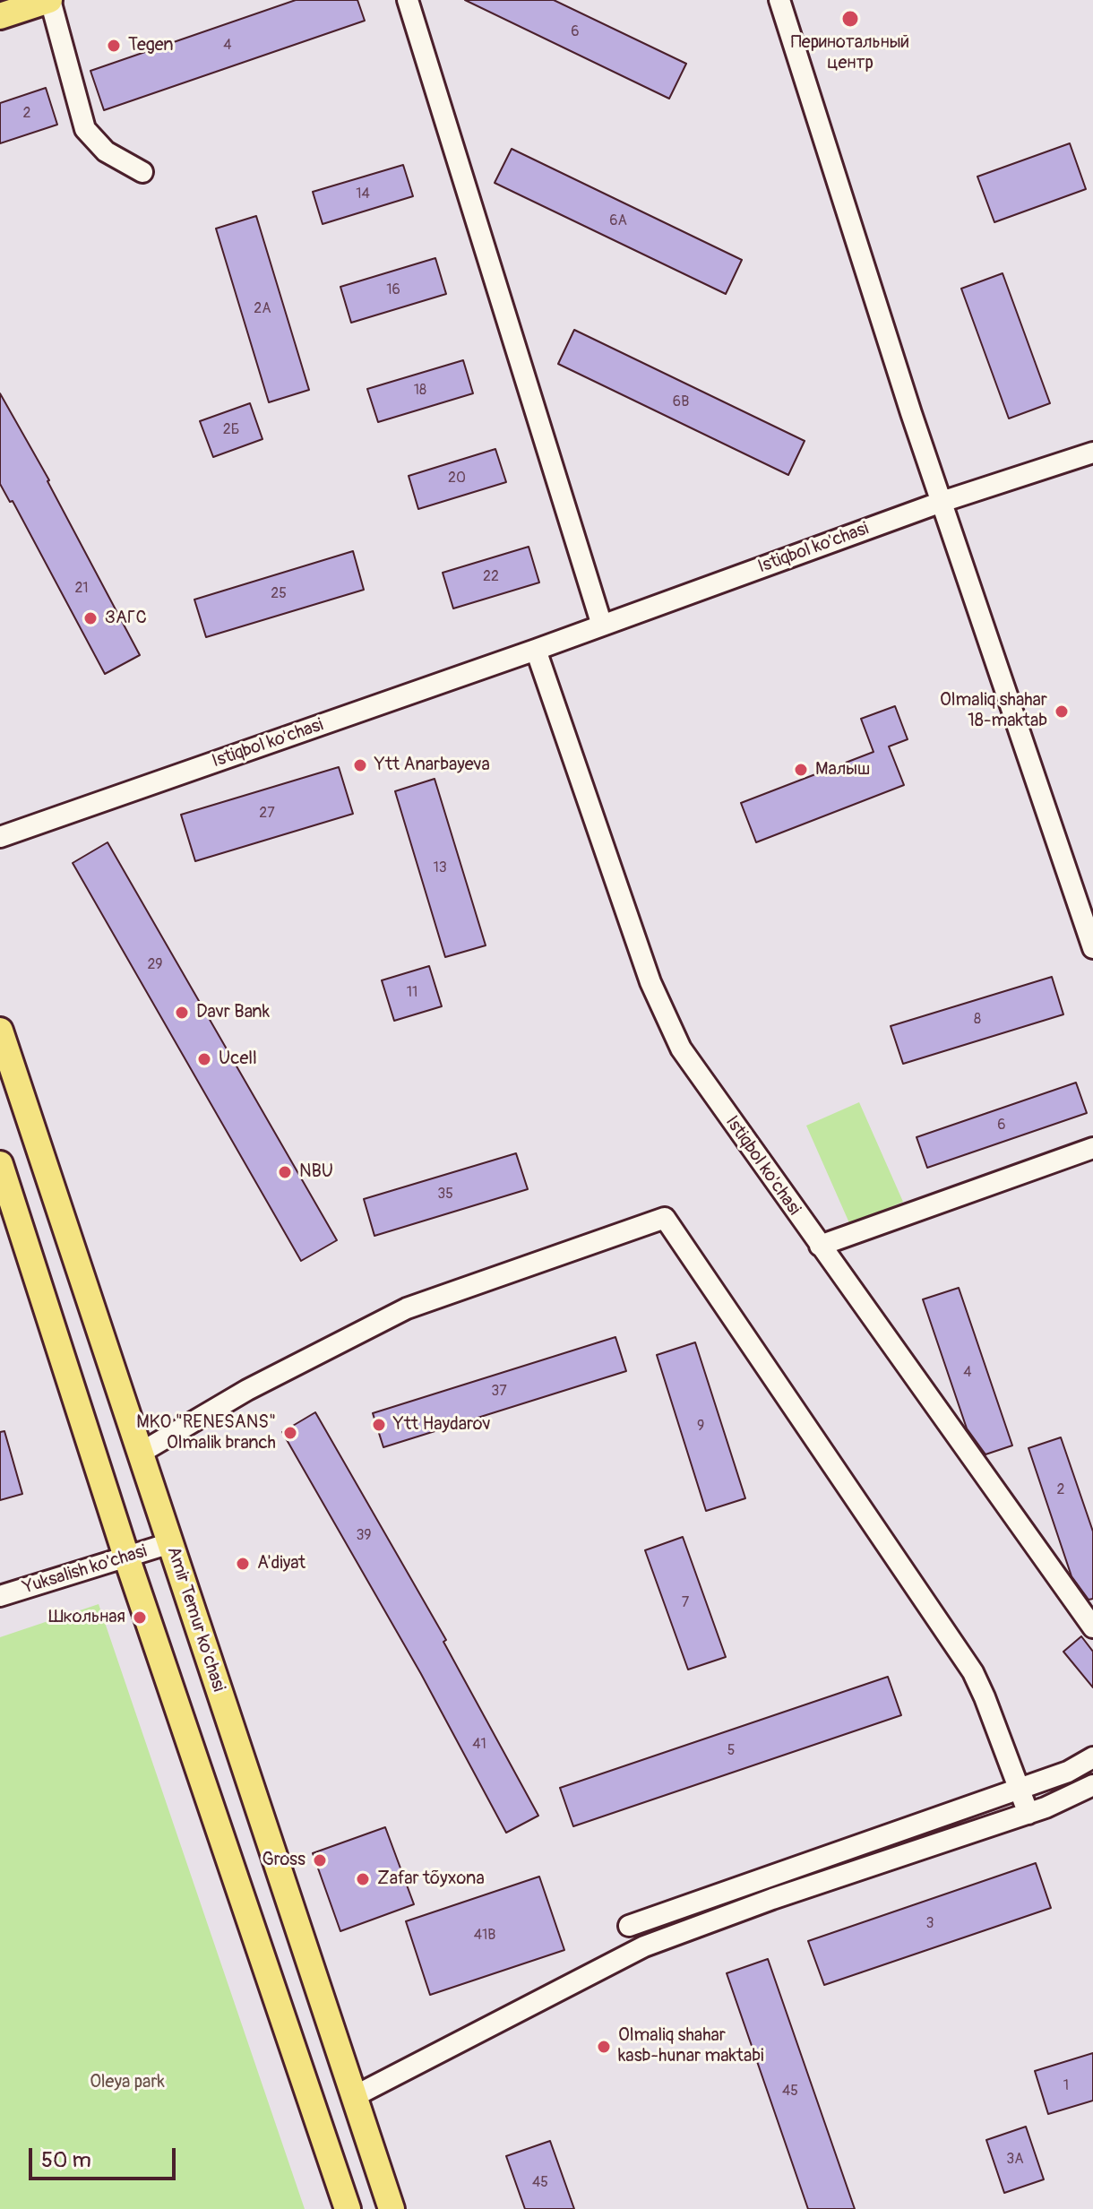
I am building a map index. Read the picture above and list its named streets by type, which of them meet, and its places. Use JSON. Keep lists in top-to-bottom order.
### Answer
{
  "streets": {
    "main road": ["Amir Temur ko'chasi"],
    "street": ["Istiqbol ko'chasi", "Yuksalish ko'chasi"]
  },
  "crossings": [
    ["Yuksalish ko'chasi", "Amir Temur ko'chasi"]
  ],
  "parks": ["Oleya park"],
  "places": [
    "Перинотальный центр",
    "Tegen",
    "ЗАГС",
    "Olmaliq shahar 18-maktab",
    "Ytt Anarbayeva",
    "Малыш",
    "Davr Bank",
    "Ucell",
    "NBU",
    "Ytt Haydarov",
    "MKO \"RENESANS\" Olmalik branch",
    "A'diyat",
    "Школьная",
    "Gross",
    "Zafar tõyxona",
    "Olmaliq shahar kasb-hunar maktabi"
  ],
  "house_numbers": [
    "6",
    "4",
    "2",
    "14",
    "6А",
    "16",
    "2А",
    "18",
    "6B",
    "2Б",
    "20",
    "22",
    "21",
    "25",
    "27",
    "13",
    "29",
    "11",
    "8",
    "6",
    "35",
    "4",
    "37",
    "9",
    "2",
    "39",
    "7",
    "41",
    "5",
    "3",
    "41B",
    "1",
    "45",
    "3А",
    "45"
  ],
  "scale_bar": "50 m"
}
